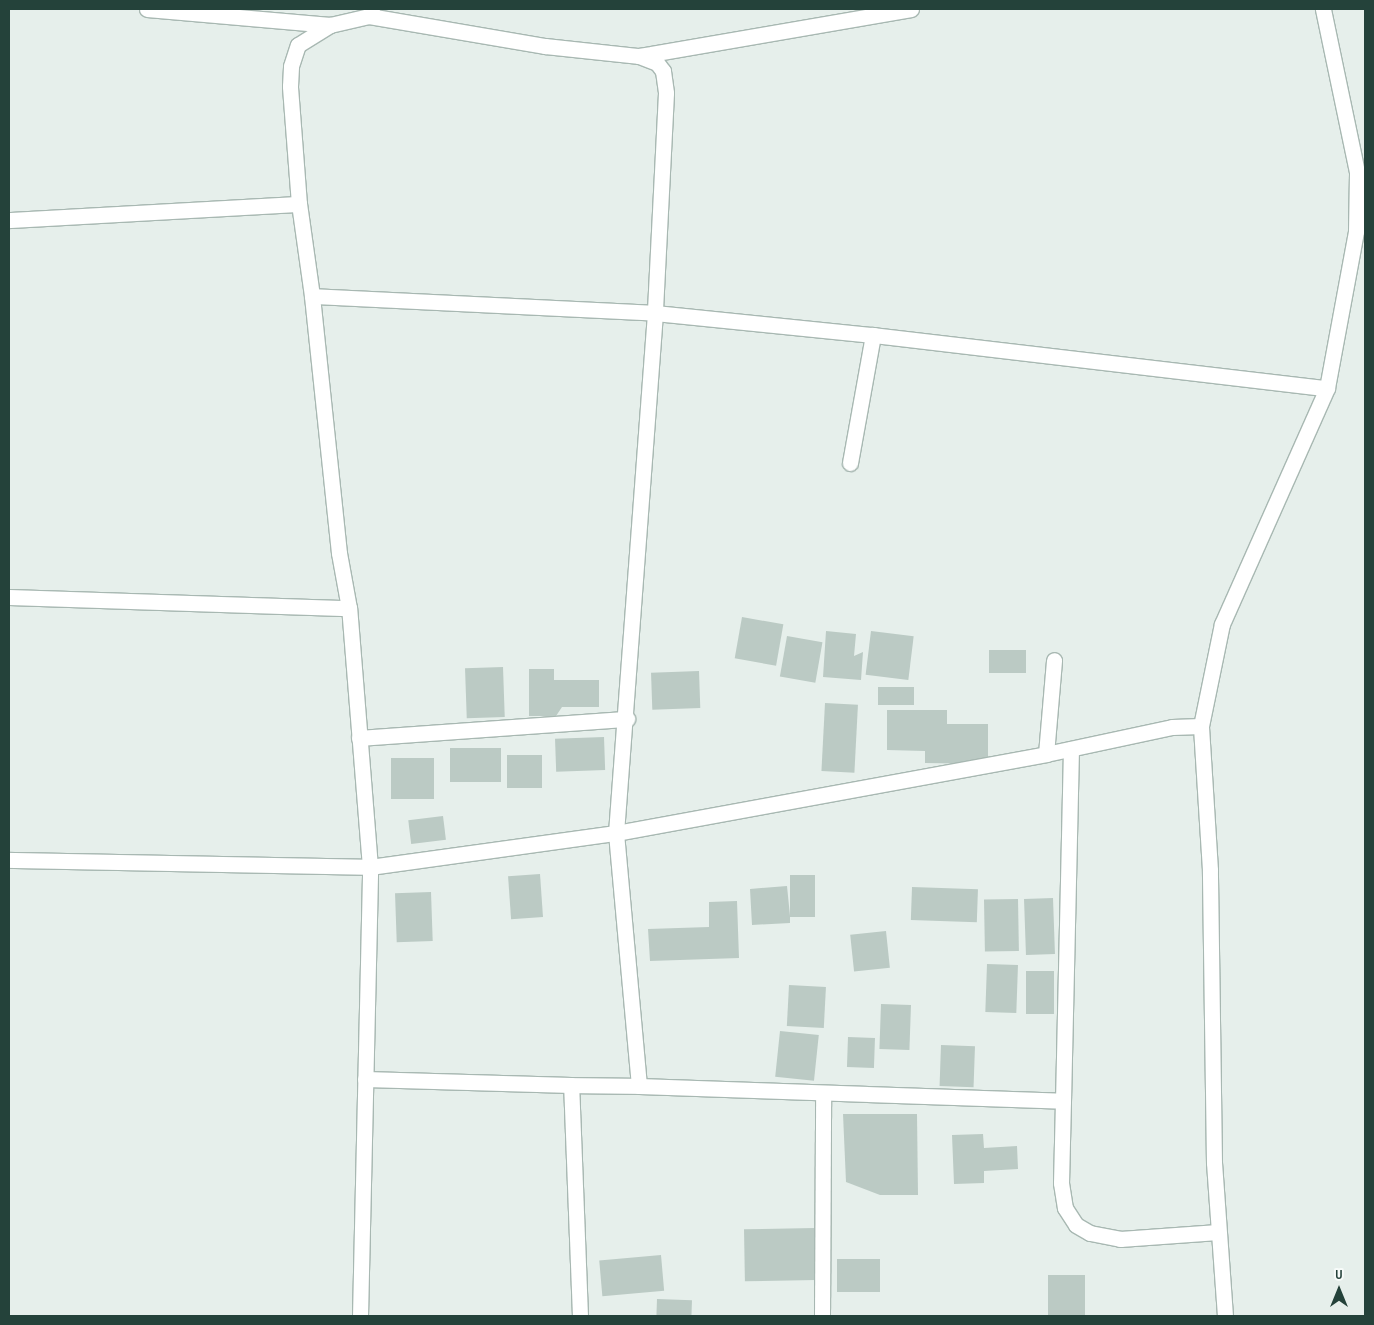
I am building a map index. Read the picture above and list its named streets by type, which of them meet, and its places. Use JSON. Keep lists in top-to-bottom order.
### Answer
{
  "north": "top"
}
